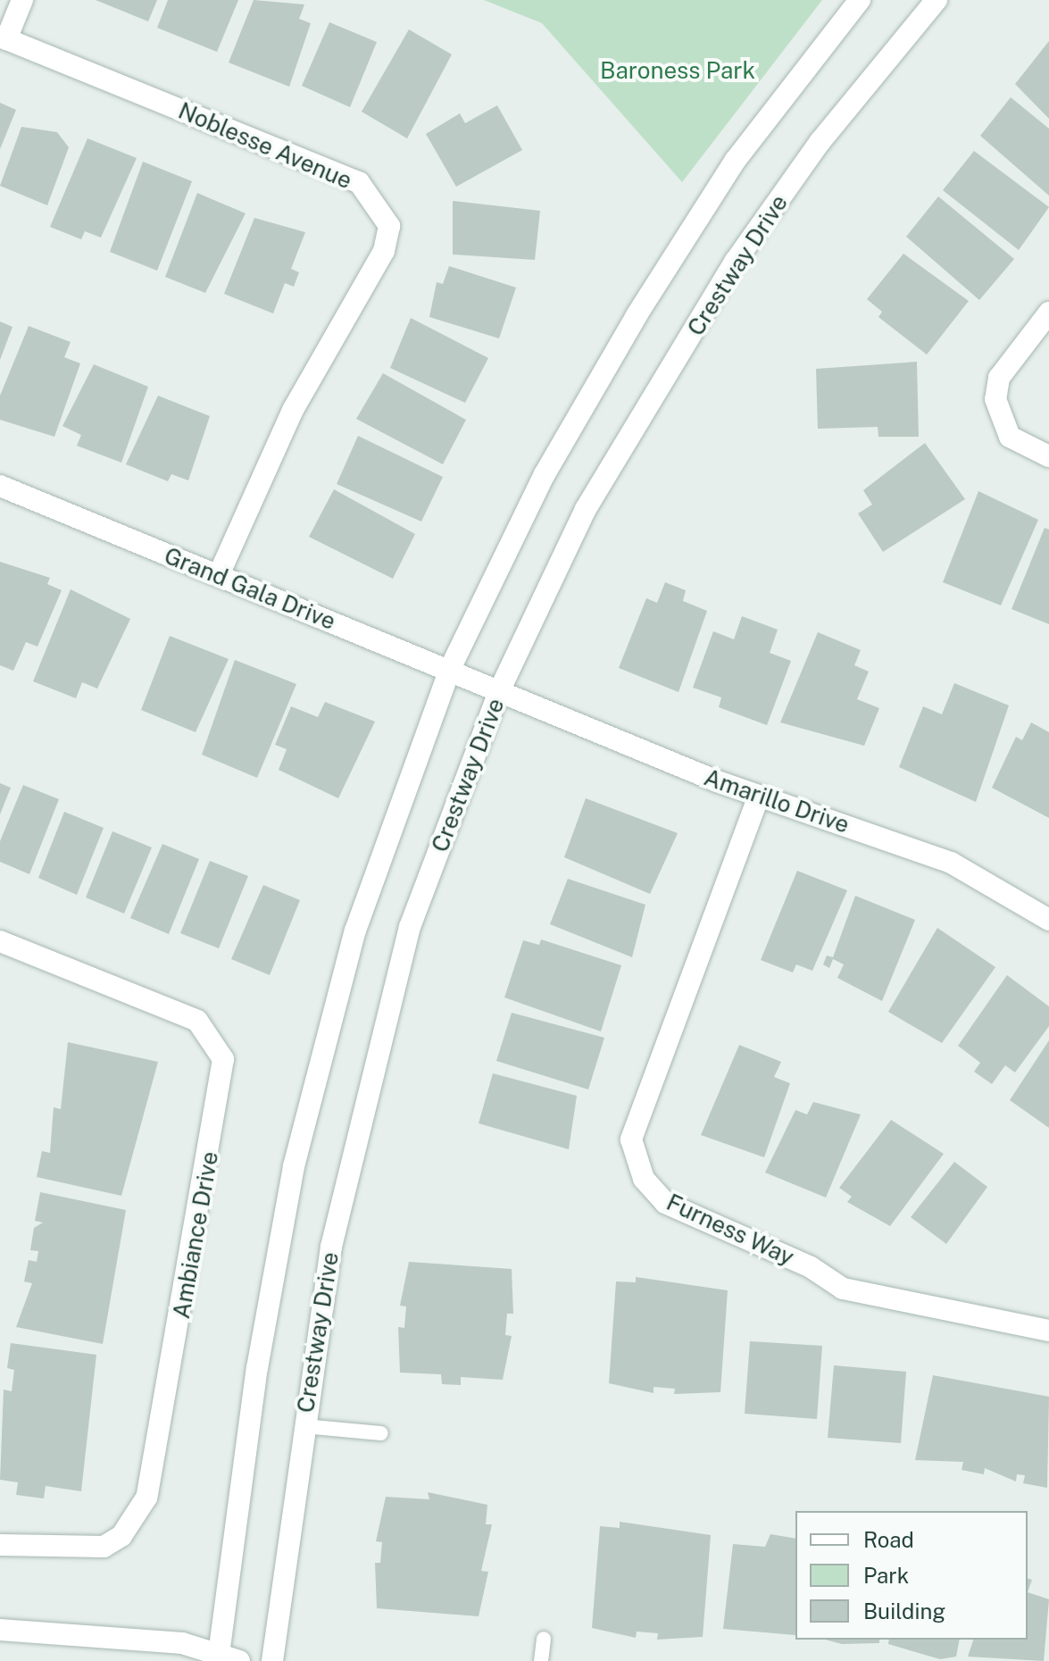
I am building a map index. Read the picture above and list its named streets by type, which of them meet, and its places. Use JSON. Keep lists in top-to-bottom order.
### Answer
{
  "streets": {
    "street": [
      "Noblesse Avenue",
      "Crestway Drive",
      "Grand Gala Drive",
      "Amarillo Drive",
      "Furness Way",
      "Ambiance Drive"
    ]
  },
  "crossings": [
    ["Noblesse Avenue", "Grand Gala Drive"],
    ["Crestway Drive", "Grand Gala Drive"],
    ["Crestway Drive", "Amarillo Drive"],
    ["Grand Gala Drive", "Amarillo Drive"],
    ["Amarillo Drive", "Furness Way"]
  ],
  "parks": ["Baroness Park"],
  "legend": ["Road", "Park", "Building"]
}
